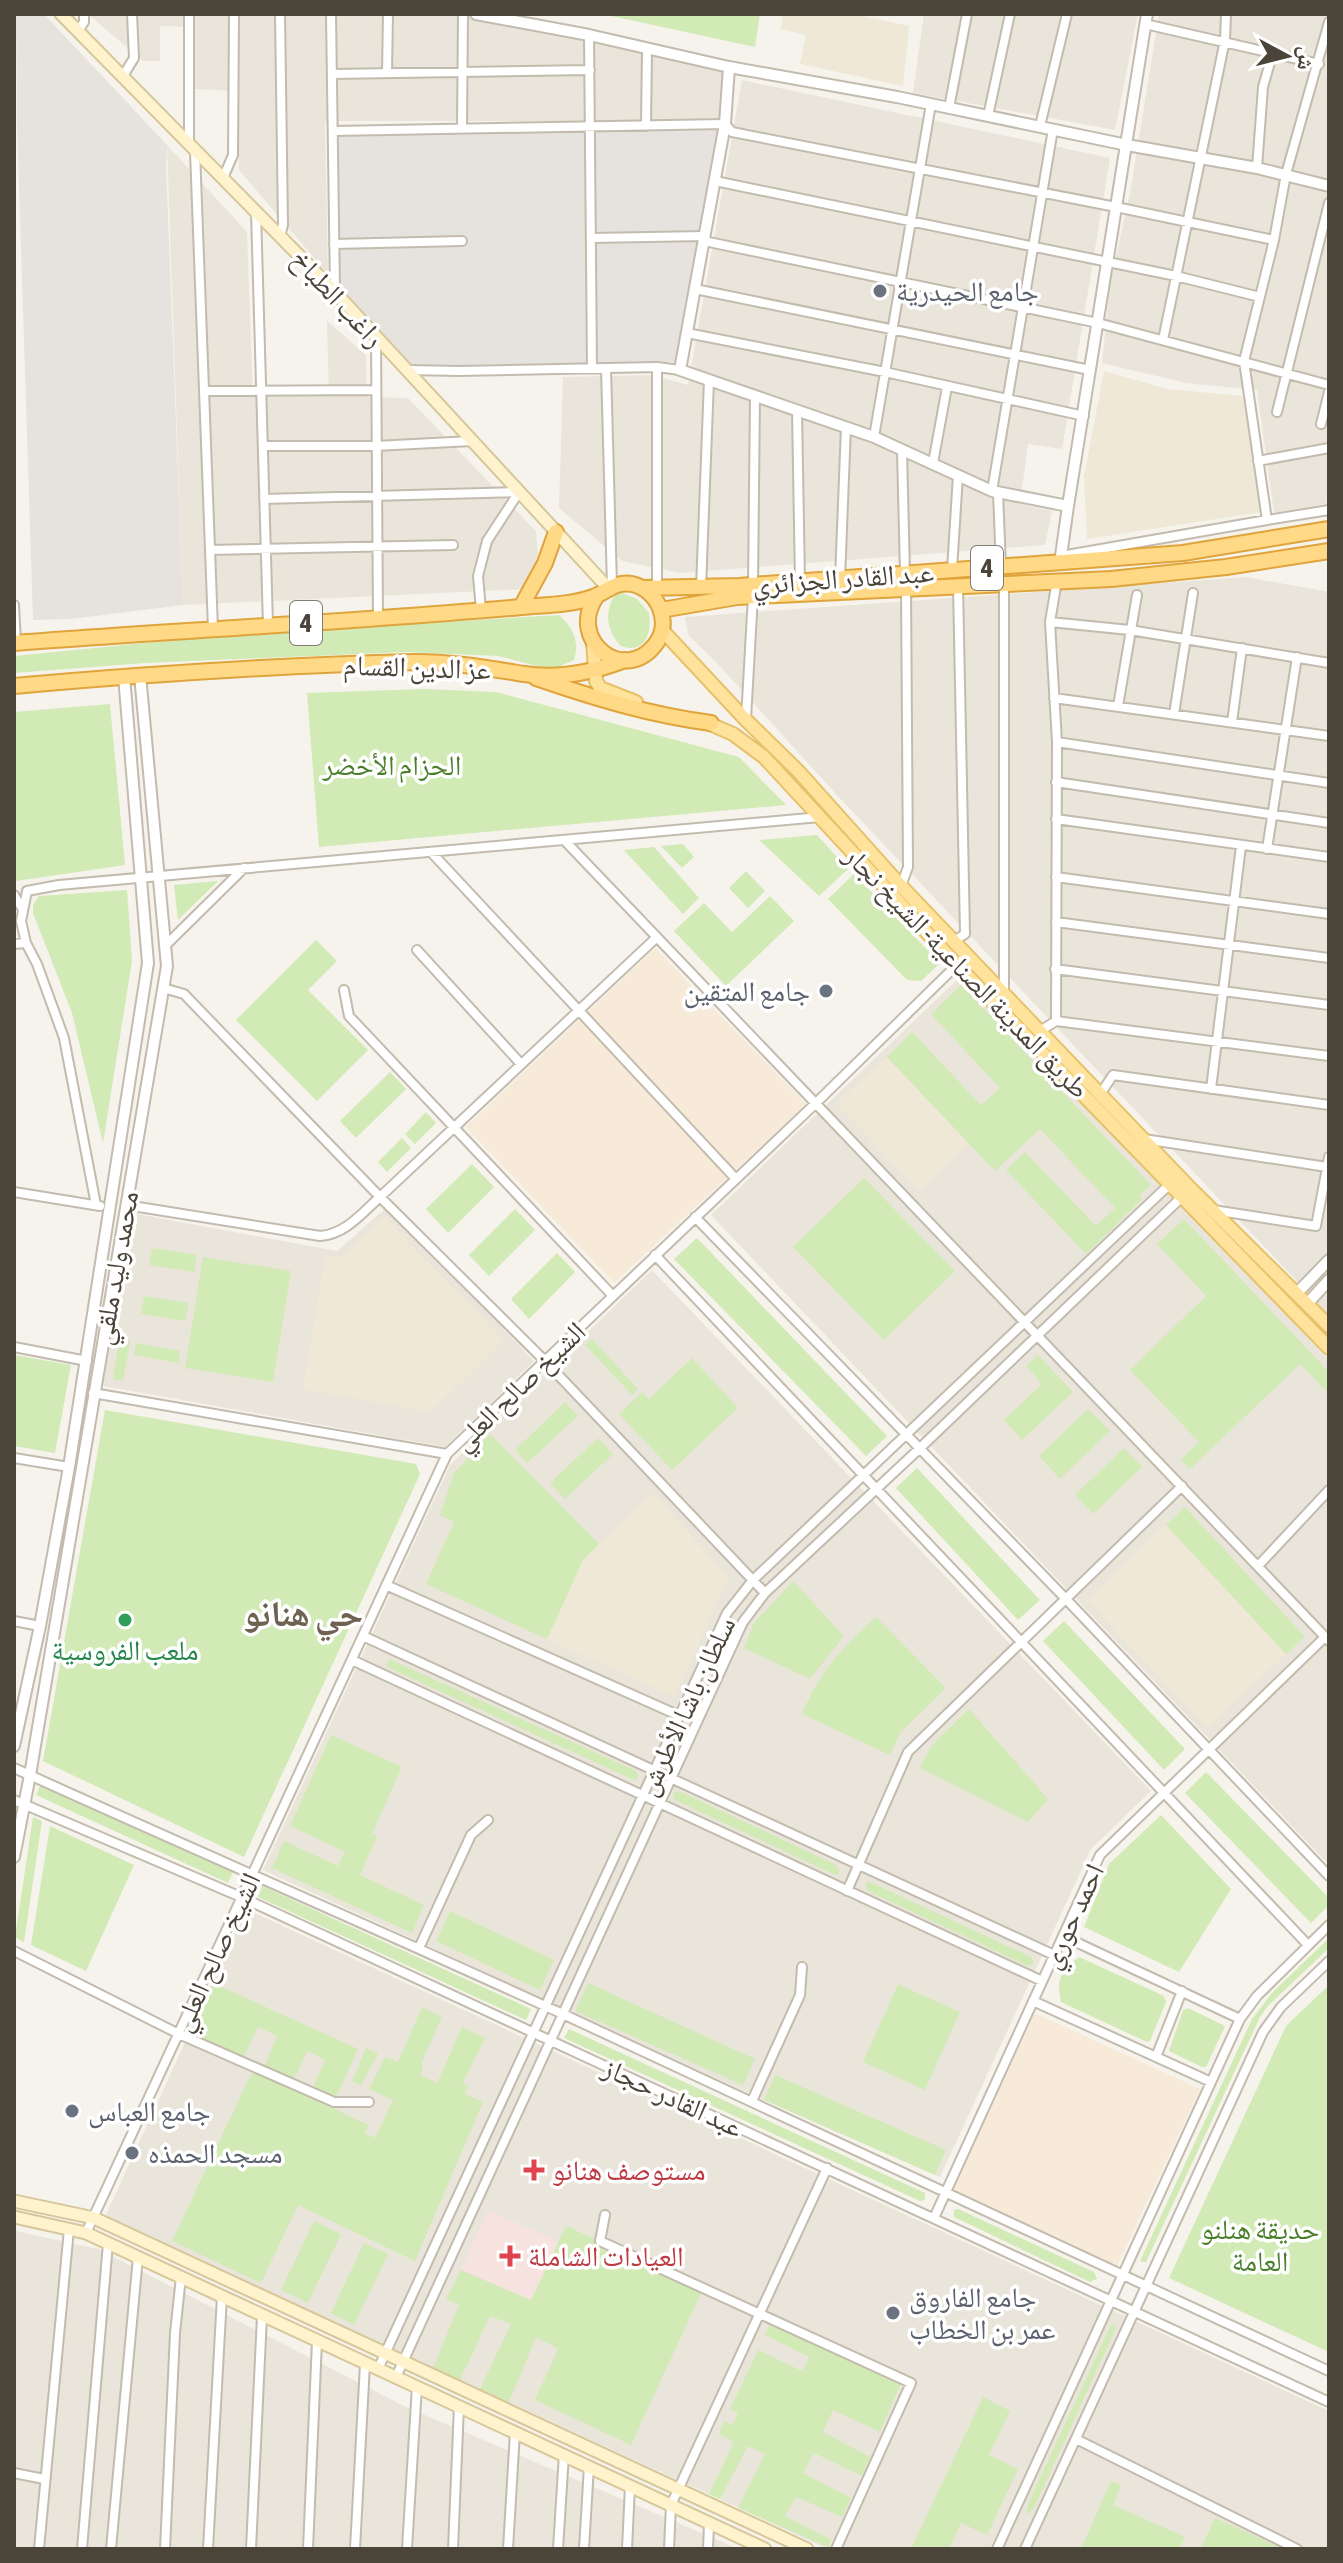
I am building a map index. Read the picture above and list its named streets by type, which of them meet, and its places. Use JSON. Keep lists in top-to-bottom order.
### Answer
{
  "streets": {
    "highway": ["4", "عبد القادر الجزائري", "عز الدين القسام"],
    "main road": ["راغب الطباخ", "طريق المدينة الصناعية- الشيخ نجار"],
    "street": [
      "محمد وليد ملقي",
      "الشيخ صالح العلي",
      "سلطان باشا الأطرش",
      "احمد حوري",
      "عبد القادر حجاز"
    ]
  },
  "crossings": [
    ["راغب الطباخ", "عبد القادر الجزائري"],
    ["راغب الطباخ", "عز الدين القسام"],
    ["عبد القادر الجزائري", "عز الدين القسام"],
    ["عز الدين القسام", "طريق المدينة الصناعية- الشيخ نجار"],
    ["عز الدين القسام", "محمد وليد ملقي"],
    ["طريق المدينة الصناعية- الشيخ نجار", "الشيخ صالح العلي"],
    ["طريق المدينة الصناعية- الشيخ نجار", "سلطان باشا الأطرش"],
    ["محمد وليد ملقي", "عبد القادر حجاز"],
    ["الشيخ صالح العلي", "عبد القادر حجاز"],
    ["سلطان باشا الأطرش", "عبد القادر حجاز"],
    ["احمد حوري", "عبد القادر حجاز"]
  ],
  "districts": ["حي هنانو"],
  "parks": ["الحزام الأخضر", "حديقة هنلنو العامة"],
  "places": {
    "other": [
      "جامع الحيدرية",
      "جامع المتقين",
      "ملعب الفروسية",
      "جامع العباس",
      "مسجد الحمذه",
      "جامع الفاروق عمر بن الخطاب"
    ],
    "health": ["مستوصف هنانو", "العيادات الشاملة"]
  },
  "north": "right"
}
